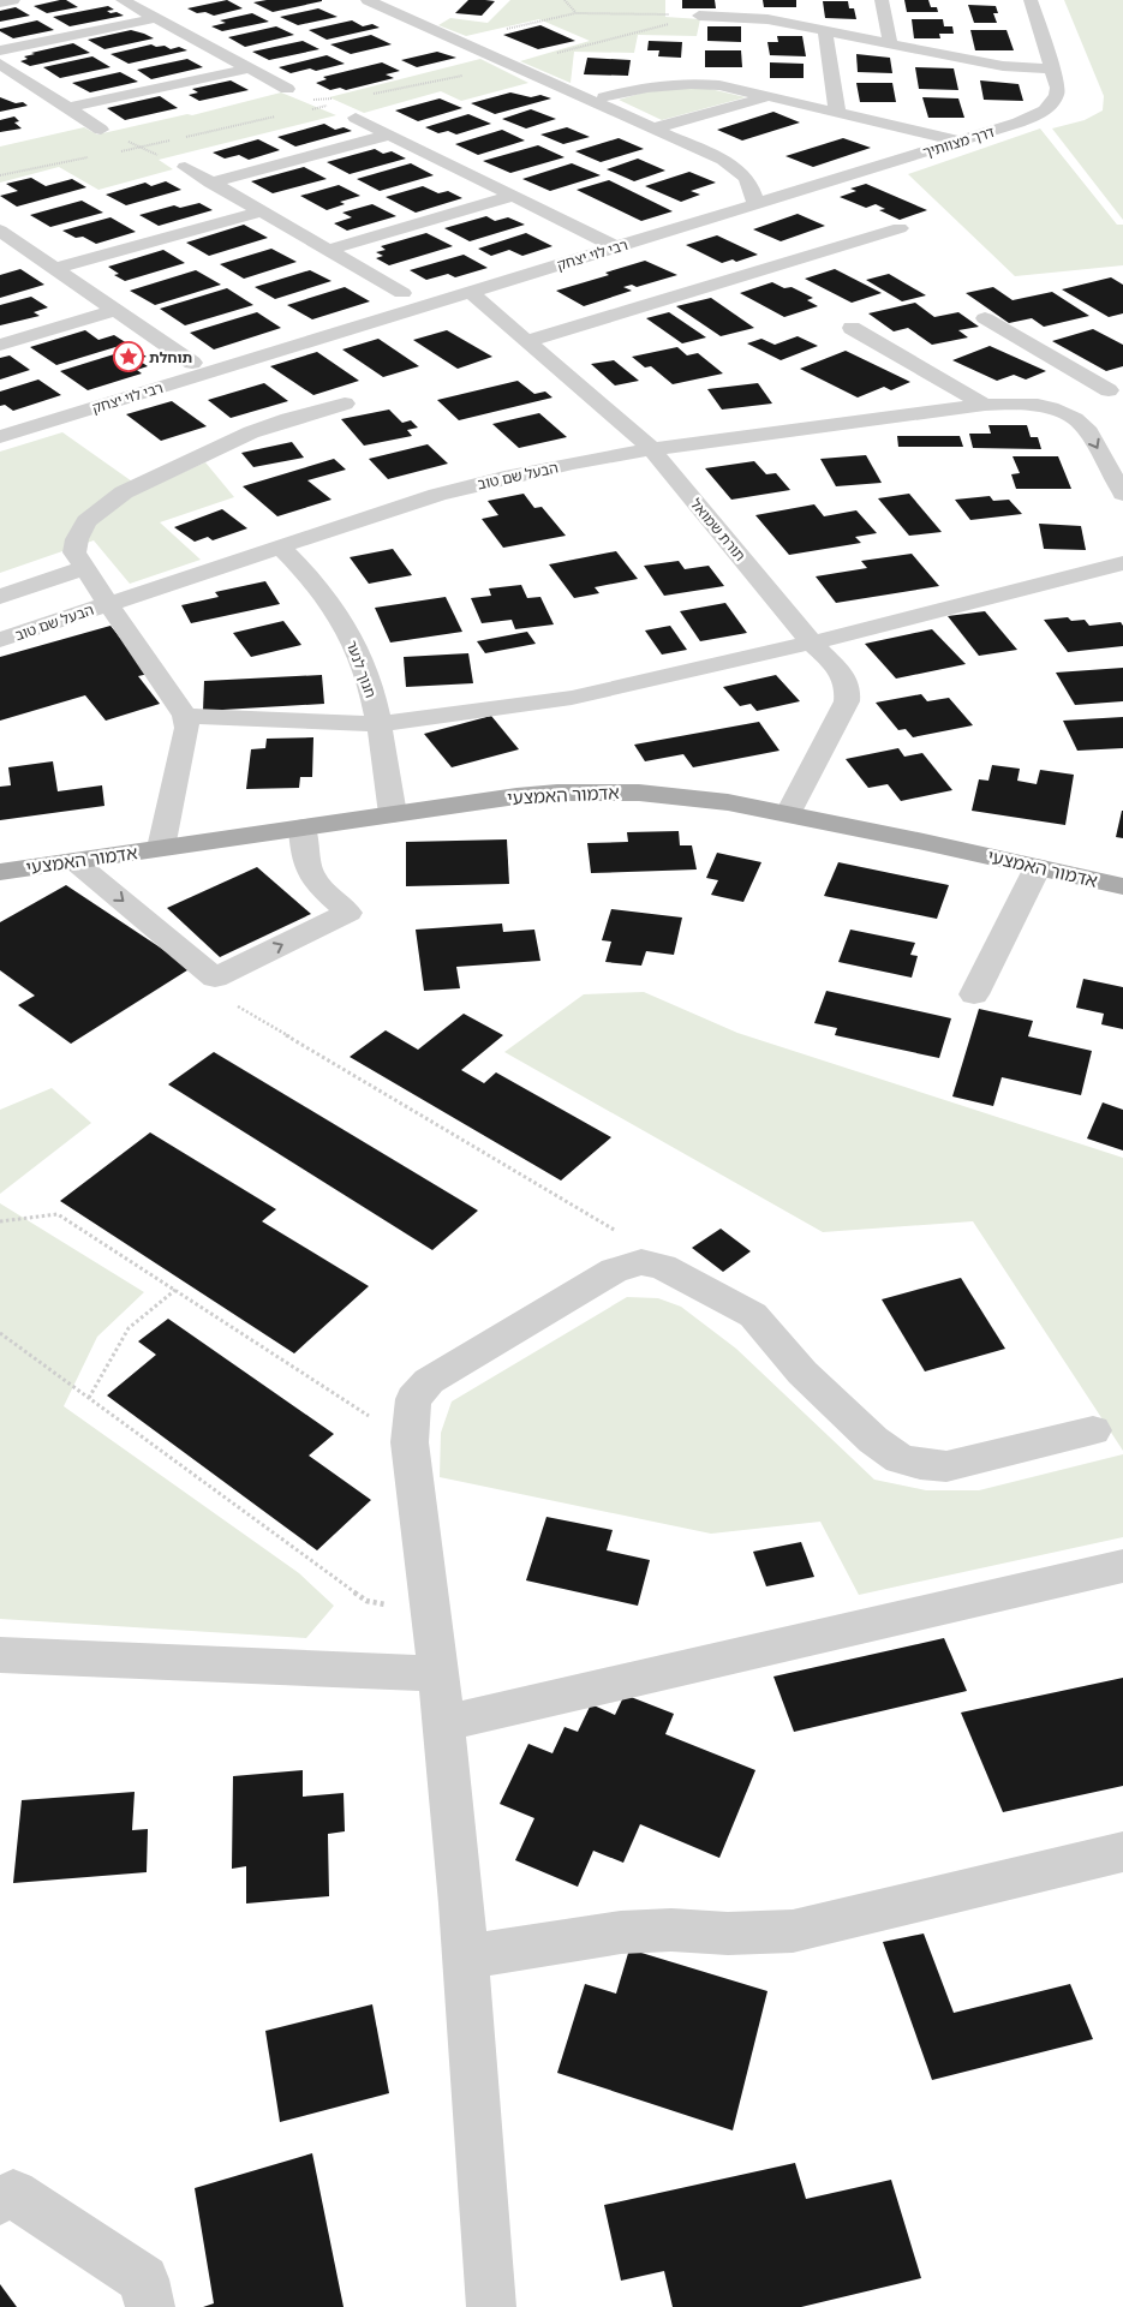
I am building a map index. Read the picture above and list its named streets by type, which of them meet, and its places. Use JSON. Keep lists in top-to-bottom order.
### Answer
{
  "streets": {
    "main road": ["אדמור האמצעי"],
    "street": [
      "דרך מצוותיך",
      "רבי לוי יצחק",
      "הבעל שם טוב",
      "תורת שמואל",
      "חנוך לנער"
    ]
  },
  "crossings": [
    ["דרך מצוותיך", "רבי לוי יצחק"],
    ["רבי לוי יצחק", "תורת שמואל"],
    ["הבעל שם טוב", "תורת שמואל"],
    ["הבעל שם טוב", "חנוך לנער"],
    ["תורת שמואל", "אדמור האמצעי"],
    ["חנוך לנער", "אדמור האמצעי"]
  ],
  "places": {
    "place": ["תוחלת"]
  }
}
